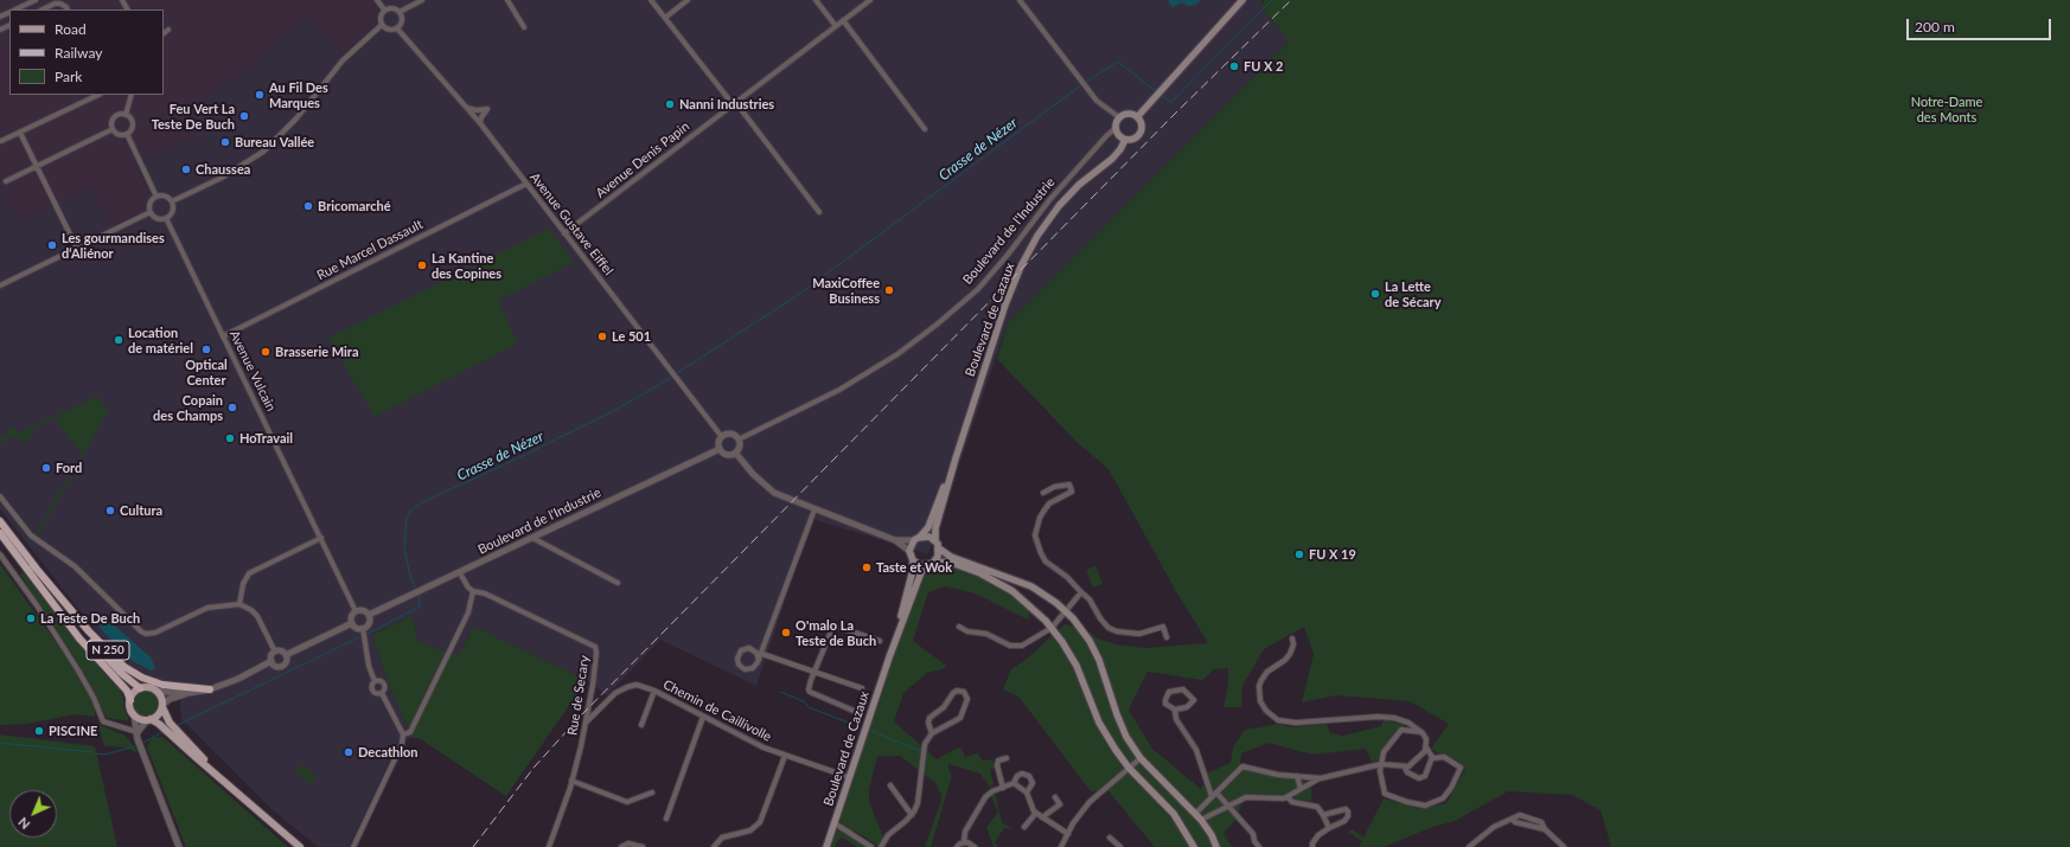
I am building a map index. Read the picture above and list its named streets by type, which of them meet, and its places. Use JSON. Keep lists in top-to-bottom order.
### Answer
{
  "streets": {
    "highway": ["N 250"],
    "main road": ["Boulevard de Cazaux"],
    "street": [
      "Avenue Denis Papin",
      "Avenue Gustave Eiffel",
      "Boulevard de l'Industrie",
      "Rue Marcel Dassault",
      "Avenue Vulcain",
      "Rue de Secary",
      "Chemin de Caillivolle"
    ]
  },
  "crossings": [
    ["Avenue Denis Papin", "Avenue Gustave Eiffel"],
    ["Avenue Gustave Eiffel", "Boulevard de l'Industrie"],
    ["Avenue Gustave Eiffel", "Rue Marcel Dassault"],
    ["Boulevard de l'Industrie", "Boulevard de Cazaux"],
    ["Boulevard de l'Industrie", "Avenue Vulcain"],
    ["Rue Marcel Dassault", "Avenue Vulcain"],
    ["Boulevard de Cazaux", "Chemin de Caillivolle"],
    ["Rue de Secary", "Chemin de Caillivolle"]
  ],
  "water": ["Crasse de Nézer"],
  "parks": ["Notre-Dame des Monts"],
  "places": [
    "FU X 2",
    "Au Fil Des Marques",
    "Nanni Industries",
    "Feu Vert La Teste De Buch",
    "Bureau Vallée",
    "Chaussea",
    "Bricomarché",
    "Les gourmandises d‘Aliénor",
    "La Kantine des Copines",
    "MaxiCoffee Business",
    "La Lette de Sécary",
    "Le 501",
    "Location de matériel",
    "Optical Center",
    "Brasserie Mira",
    "Copain des Champs",
    "HoTravail",
    "Ford",
    "Cultura",
    "FU X 19",
    "Taste et Wok",
    "La Teste De Buch",
    "O'malo La Teste de Buch",
    "PISCINE",
    "Decathlon"
  ],
  "legend": ["Road", "Railway", "Park"],
  "scale_bar": "200 m",
  "north": "bottom left"
}
